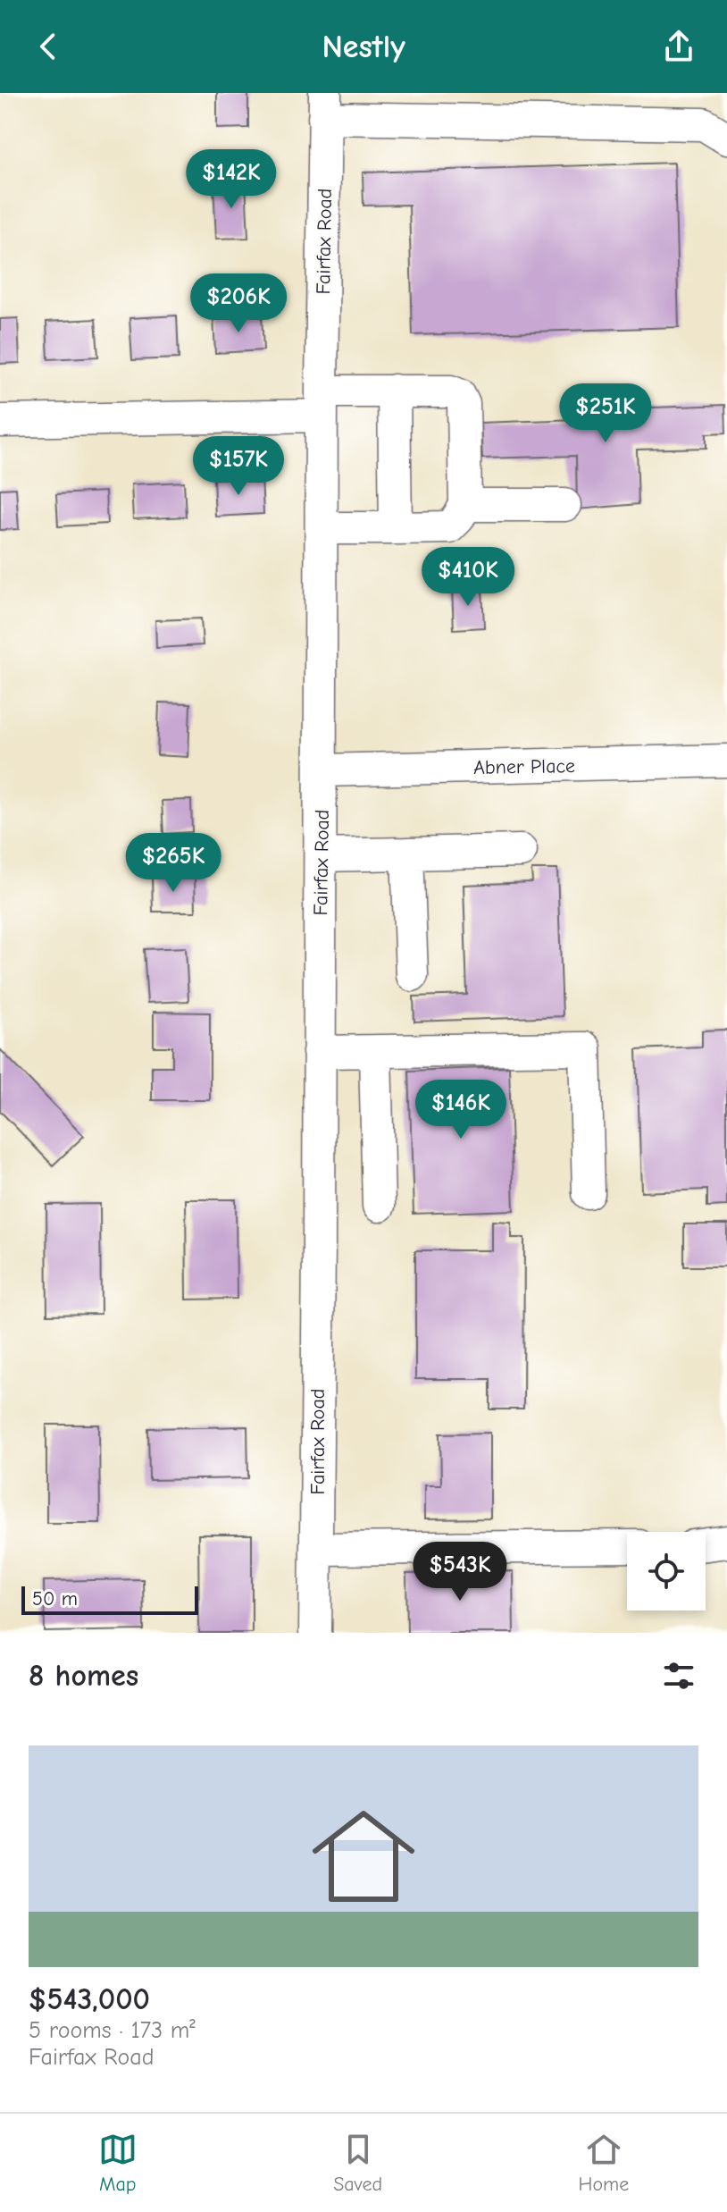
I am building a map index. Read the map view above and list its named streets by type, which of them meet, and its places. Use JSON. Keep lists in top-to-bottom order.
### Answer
{
  "streets": {
    "street": ["Fairfax Road", "Abner Place"]
  },
  "crossings": [
    ["Fairfax Road", "Abner Place"]
  ],
  "scale_bar": "50 m",
  "page": {
    "header": "Nestly",
    "price": [
      "$142K",
      "$206K",
      "$251K",
      "$157K",
      "$410K",
      "$265K",
      "$146K",
      "$543K"
    ],
    "scale": "50 m",
    "heading": "8 homes",
    "list": [
      {
        "name": "$543,000",
        "note": "5 rooms · 173 m² · Fairfax Road"
      }
    ],
    "tabs": ["Map", "Saved", "Home"]
  }
}
